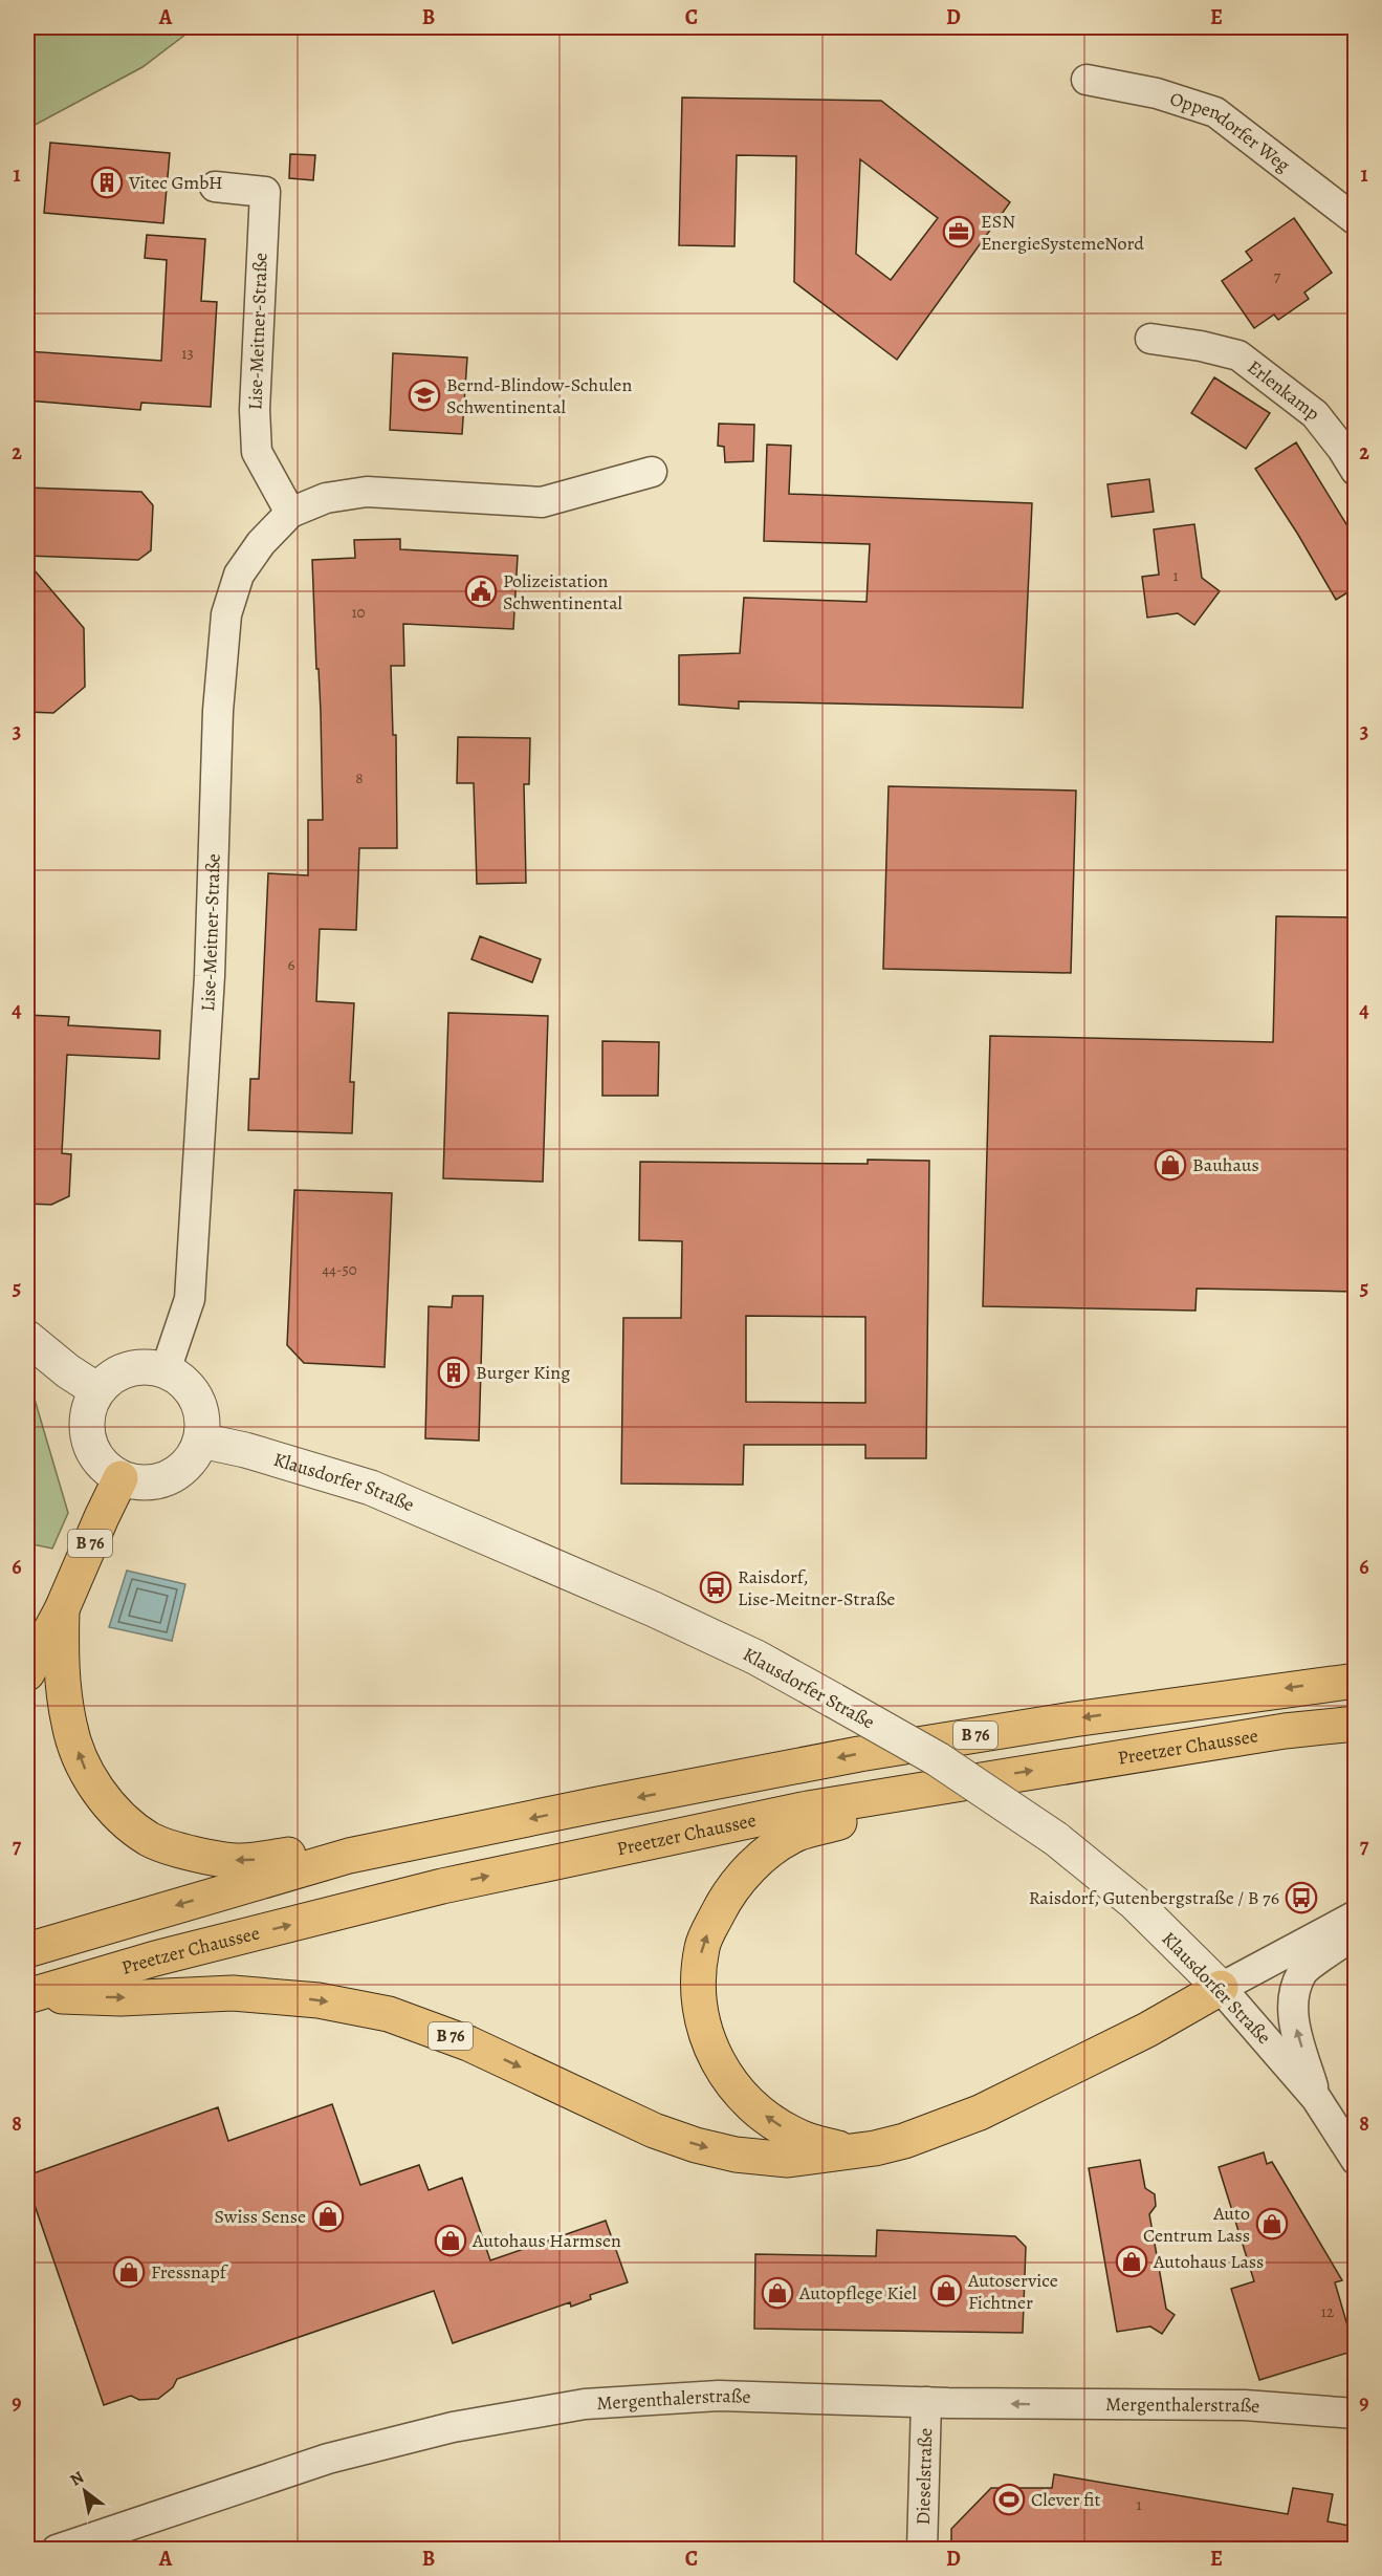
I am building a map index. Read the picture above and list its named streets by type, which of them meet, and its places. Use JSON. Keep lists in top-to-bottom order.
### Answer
{
  "streets": {
    "highway": ["B 76", "Preetzer Chaussee"],
    "street": [
      "Oppendorfer Weg",
      "Lise-Meitner-Straße",
      "Erlenkamp",
      "Klausdorfer Straße",
      "Mergenthalerstraße",
      "Dieselstraße"
    ]
  },
  "crossings": [
    ["Lise-Meitner-Straße", "Klausdorfer Straße"],
    ["Lise-Meitner-Straße", "B 76"],
    ["Klausdorfer Straße", "B 76"],
    ["B 76", "Preetzer Chaussee"],
    ["Mergenthalerstraße", "Dieselstraße"]
  ],
  "places": {
    "building": ["Vitec GmbH", "Burger King"],
    "office": ["ESN EnergieSystemeNord"],
    "school or university": ["Bernd-Blindow-Schulen Schwentinental"],
    "public building": ["Polizeistation Schwentinental"],
    "shop": [
      "Bauhaus",
      "Swiss Sense",
      "Auto Centrum Lass",
      "Autohaus Harmsen",
      "Autohaus Lass",
      "Fressnapf",
      "Autoservice Fichtner",
      "Autopflege Kiel"
    ],
    "bus stop": ["Raisdorf, Lise-Meitner-Straße", "Raisdorf, Gutenbergstraße / B 76"],
    "sports": ["Clever fit"]
  },
  "house_numbers": [
    "7",
    "13",
    "1",
    "10",
    "8",
    "6",
    "44-50",
    "12",
    "1"
  ],
  "north": "top left",
  "grid": {
    "columns": [
      "A",
      "B",
      "C",
      "D",
      "E"
    ],
    "rows": [
      "1",
      "2",
      "3",
      "4",
      "5",
      "6",
      "7",
      "8",
      "9"
    ]
  }
}
